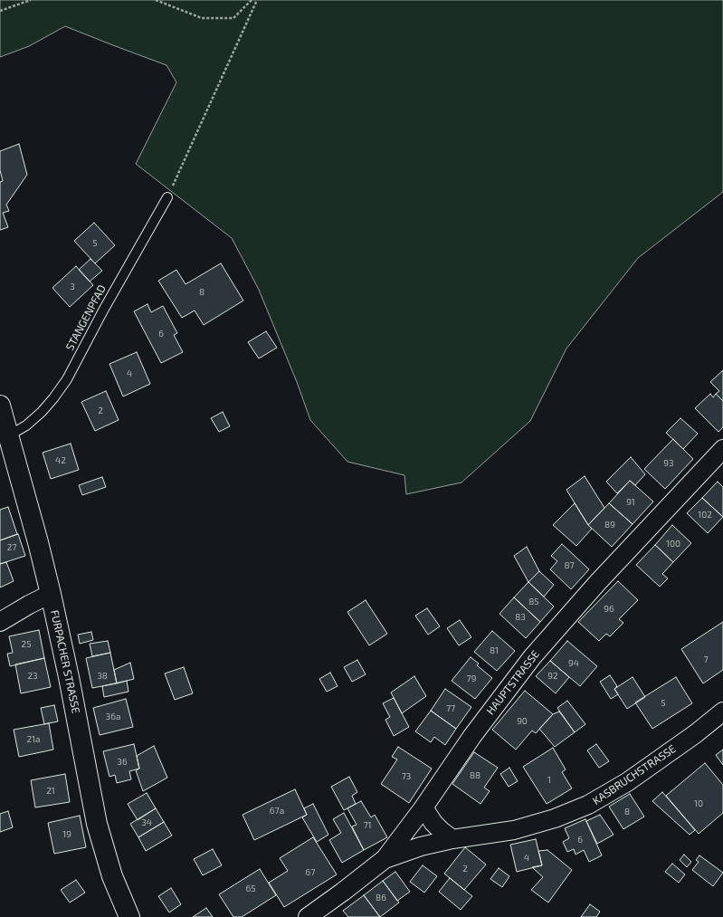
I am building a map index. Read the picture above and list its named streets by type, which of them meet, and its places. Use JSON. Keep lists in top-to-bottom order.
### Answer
{
  "streets": {
    "street": ["FURPACHER STRASSE", "HAUPTSTRASSE", "KASBRUCHSTRASSE"],
    "lane": ["STANGENPFAD"]
  },
  "crossings": [
    ["STANGENPFAD", "FURPACHER STRASSE"],
    ["HAUPTSTRASSE", "KASBRUCHSTRASSE"]
  ],
  "house_numbers": [
    "5",
    "3",
    "8",
    "6",
    "4",
    "2",
    "42",
    "93",
    "91",
    "102",
    "89",
    "100",
    "27",
    "87",
    "85",
    "96",
    "83",
    "25",
    "81",
    "7",
    "94",
    "23",
    "38",
    "92",
    "79",
    "5",
    "77",
    "36a",
    "90",
    "21a",
    "36",
    "88",
    "73",
    "1",
    "21",
    "10",
    "67a",
    "8",
    "34",
    "71",
    "19",
    "6",
    "4",
    "2",
    "67",
    "65",
    "86"
  ]
}
